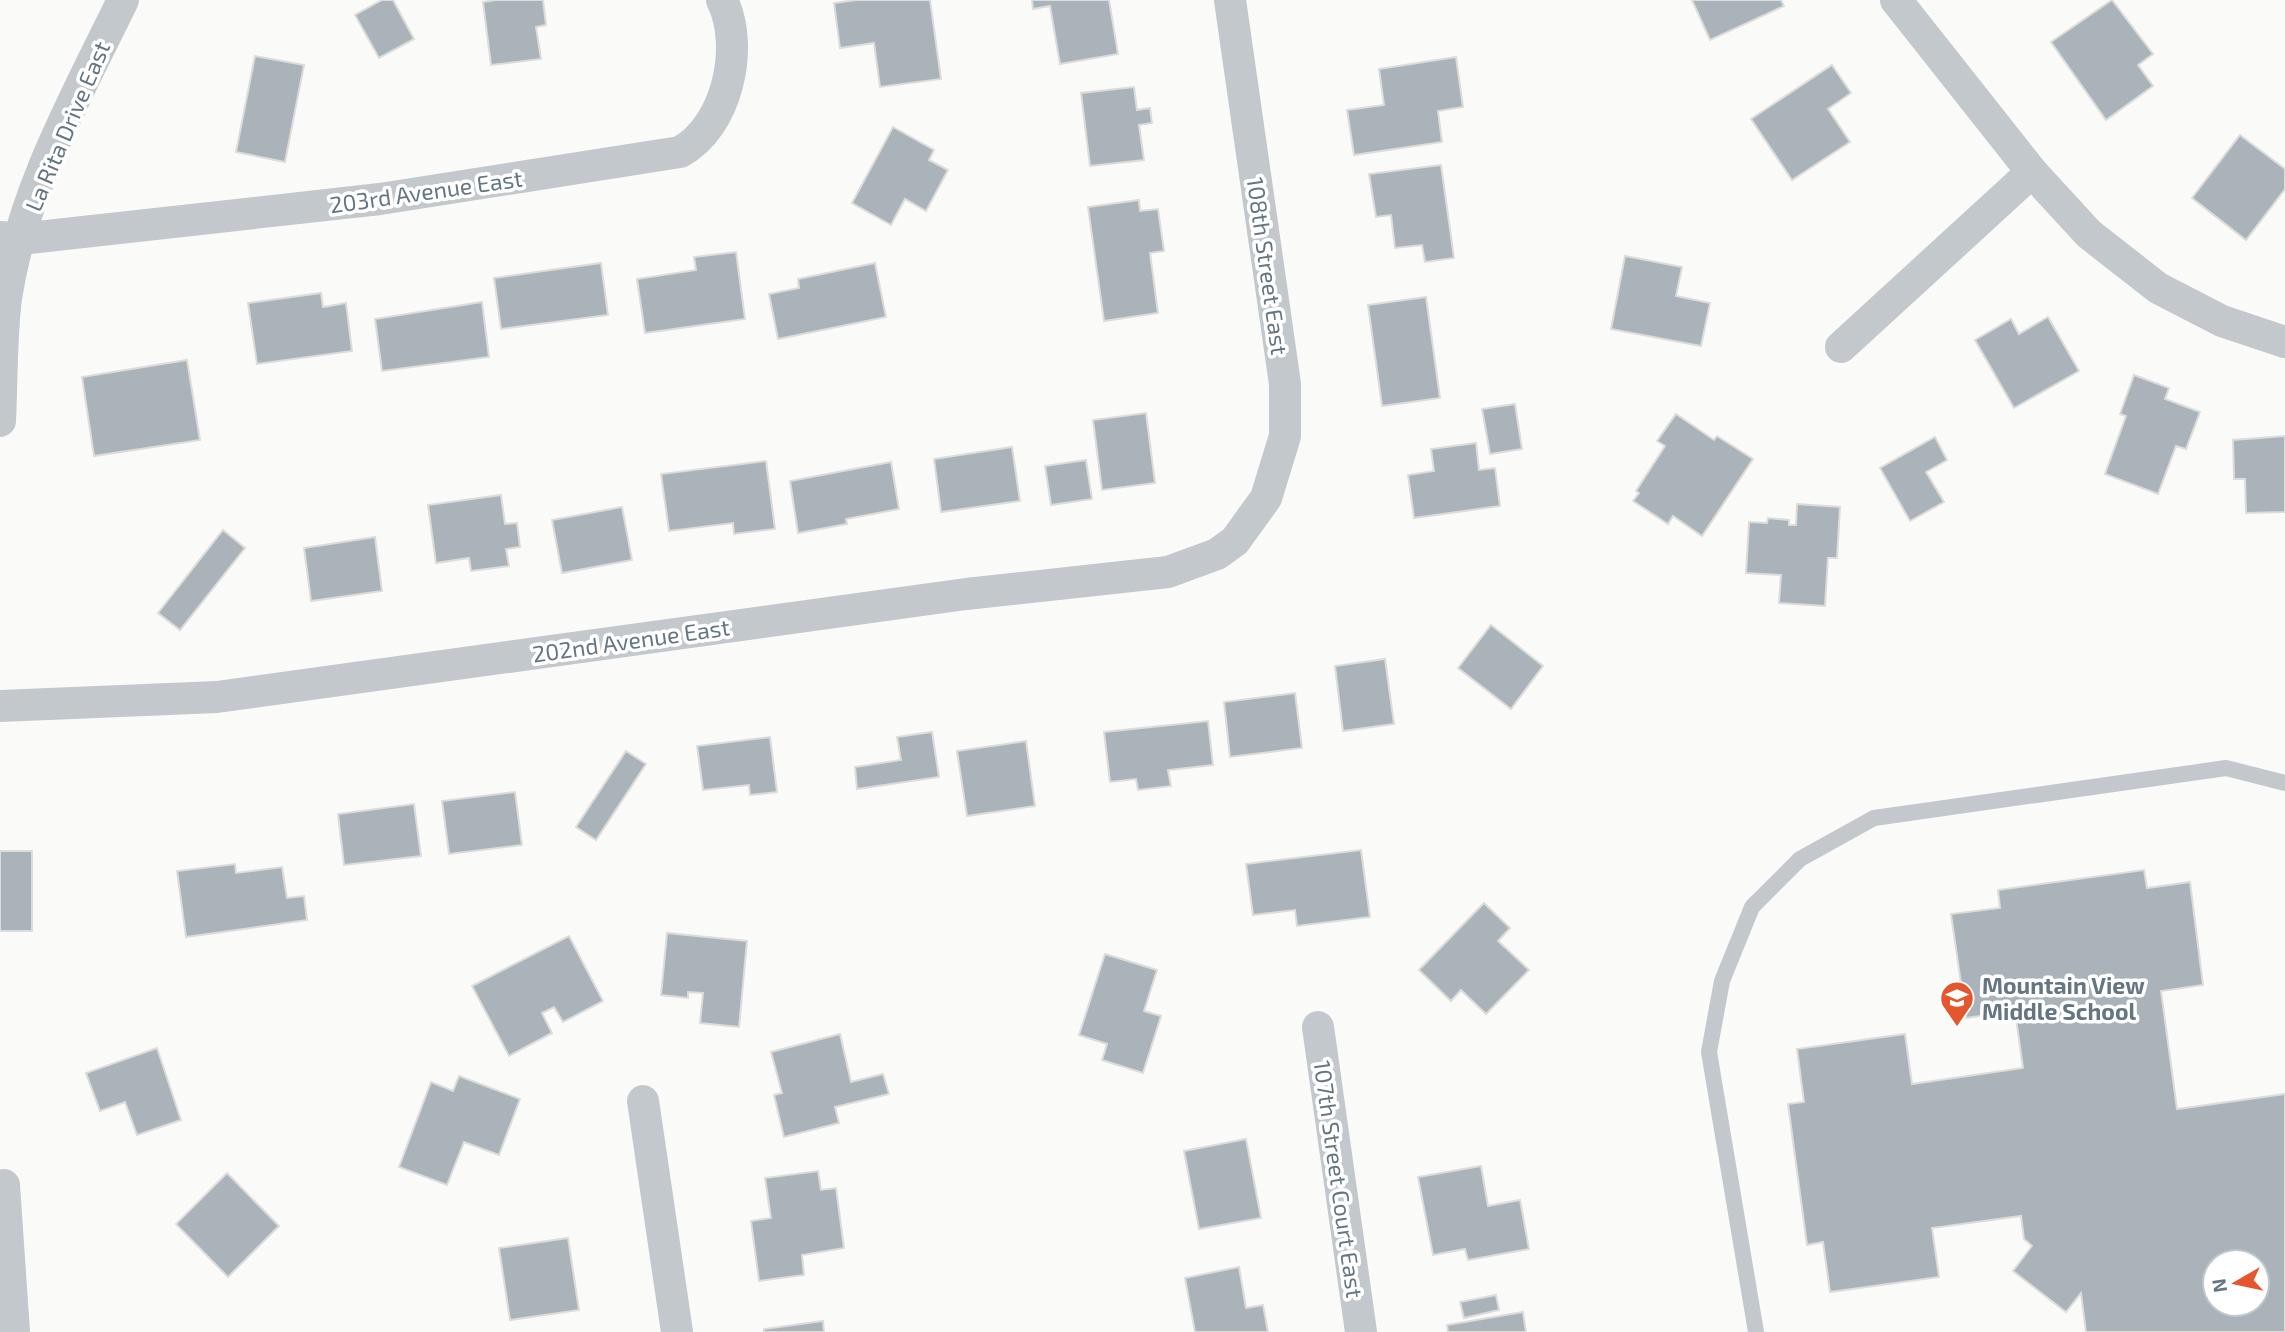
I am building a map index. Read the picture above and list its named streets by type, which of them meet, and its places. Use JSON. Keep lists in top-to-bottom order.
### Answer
{
  "streets": {
    "street": [
      "La Rita Drive East",
      "203rd Avenue East",
      "108th Street East",
      "202nd Avenue East",
      "107th Street Court East"
    ]
  },
  "crossings": [
    ["La Rita Drive East", "203rd Avenue East"],
    ["108th Street East", "202nd Avenue East"]
  ],
  "places": {
    "school or university": ["Mountain View Middle School"]
  },
  "north": "left"
}
